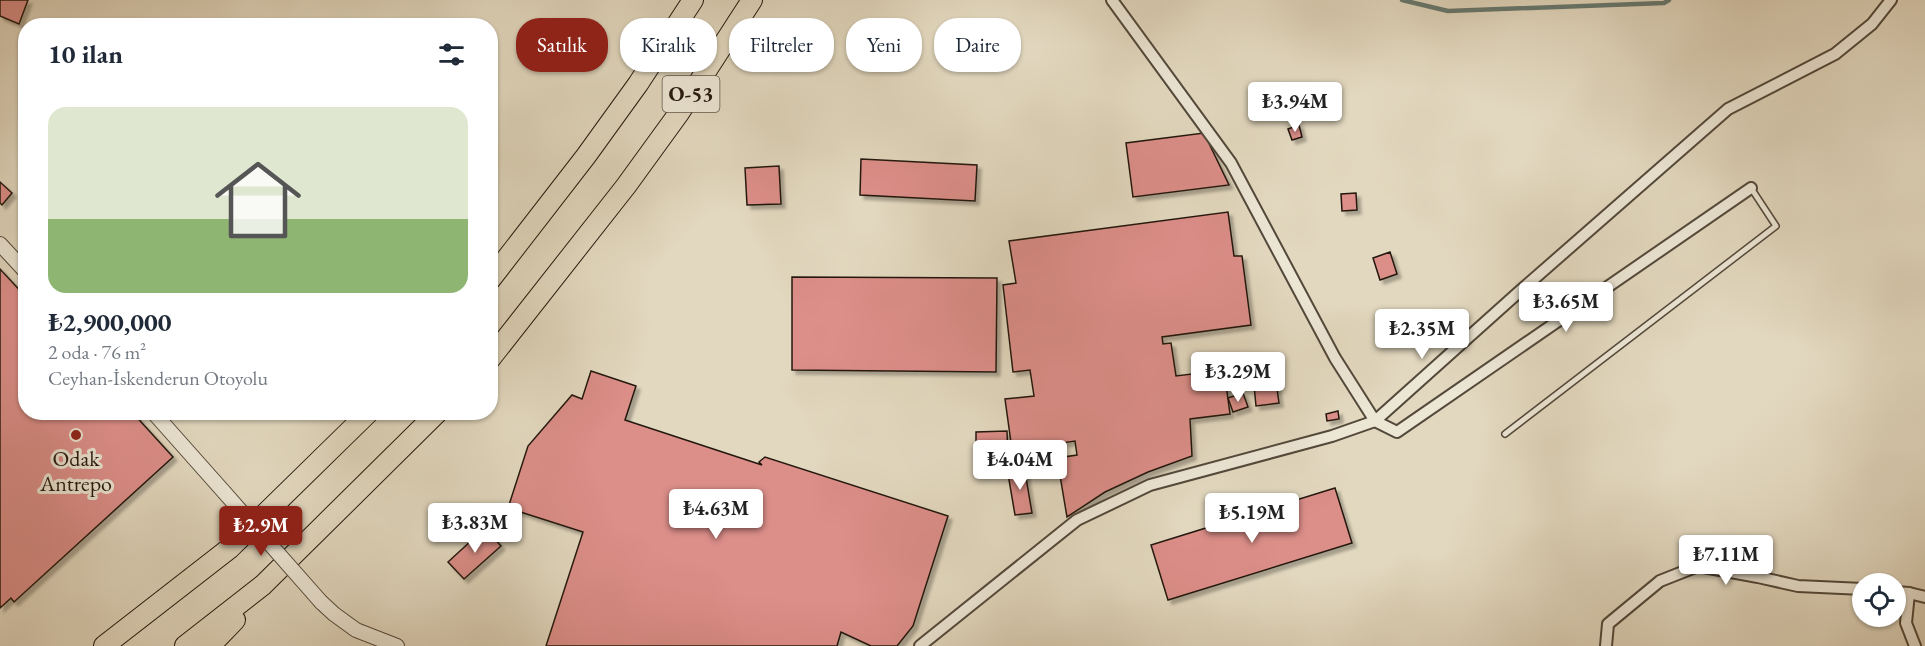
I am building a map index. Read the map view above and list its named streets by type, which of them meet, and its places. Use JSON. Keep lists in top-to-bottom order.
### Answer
{
  "streets": {
    "highway": ["O-53"]
  },
  "places": ["Odak Antrepo"],
  "page": {
    "chip": [
      "Satılık",
      "Kiralık",
      "Filtreler",
      "Yeni",
      "Daire"
    ],
    "heading": "10 ilan",
    "price": [
      "₺3.94M",
      "₺3.65M",
      "₺2.35M",
      "₺3.29M",
      "₺4.04M",
      "₺4.63M",
      "₺5.19M",
      "₺3.83M",
      "₺2.9M",
      "₺7.11M"
    ],
    "list": [
      {
        "name": "₺2,900,000",
        "note": "2 oda · 76 m² · Ceyhan-İskenderun Otoyolu"
      }
    ]
  }
}
